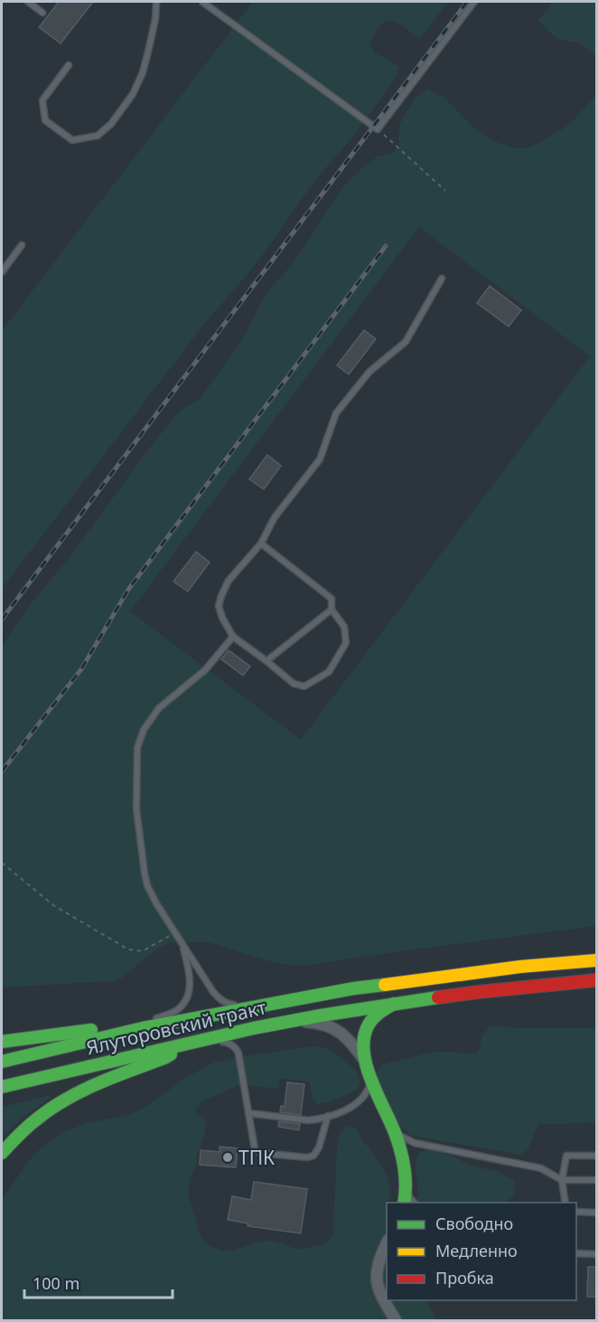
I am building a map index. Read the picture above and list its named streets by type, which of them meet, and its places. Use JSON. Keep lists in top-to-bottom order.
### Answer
{
  "streets": {
    "main road": ["Ялуторовский тракт"]
  },
  "places": ["ТПК"],
  "legend": ["Свободно", "Медленно", "Пробка"],
  "scale_bar": "100 m"
}
